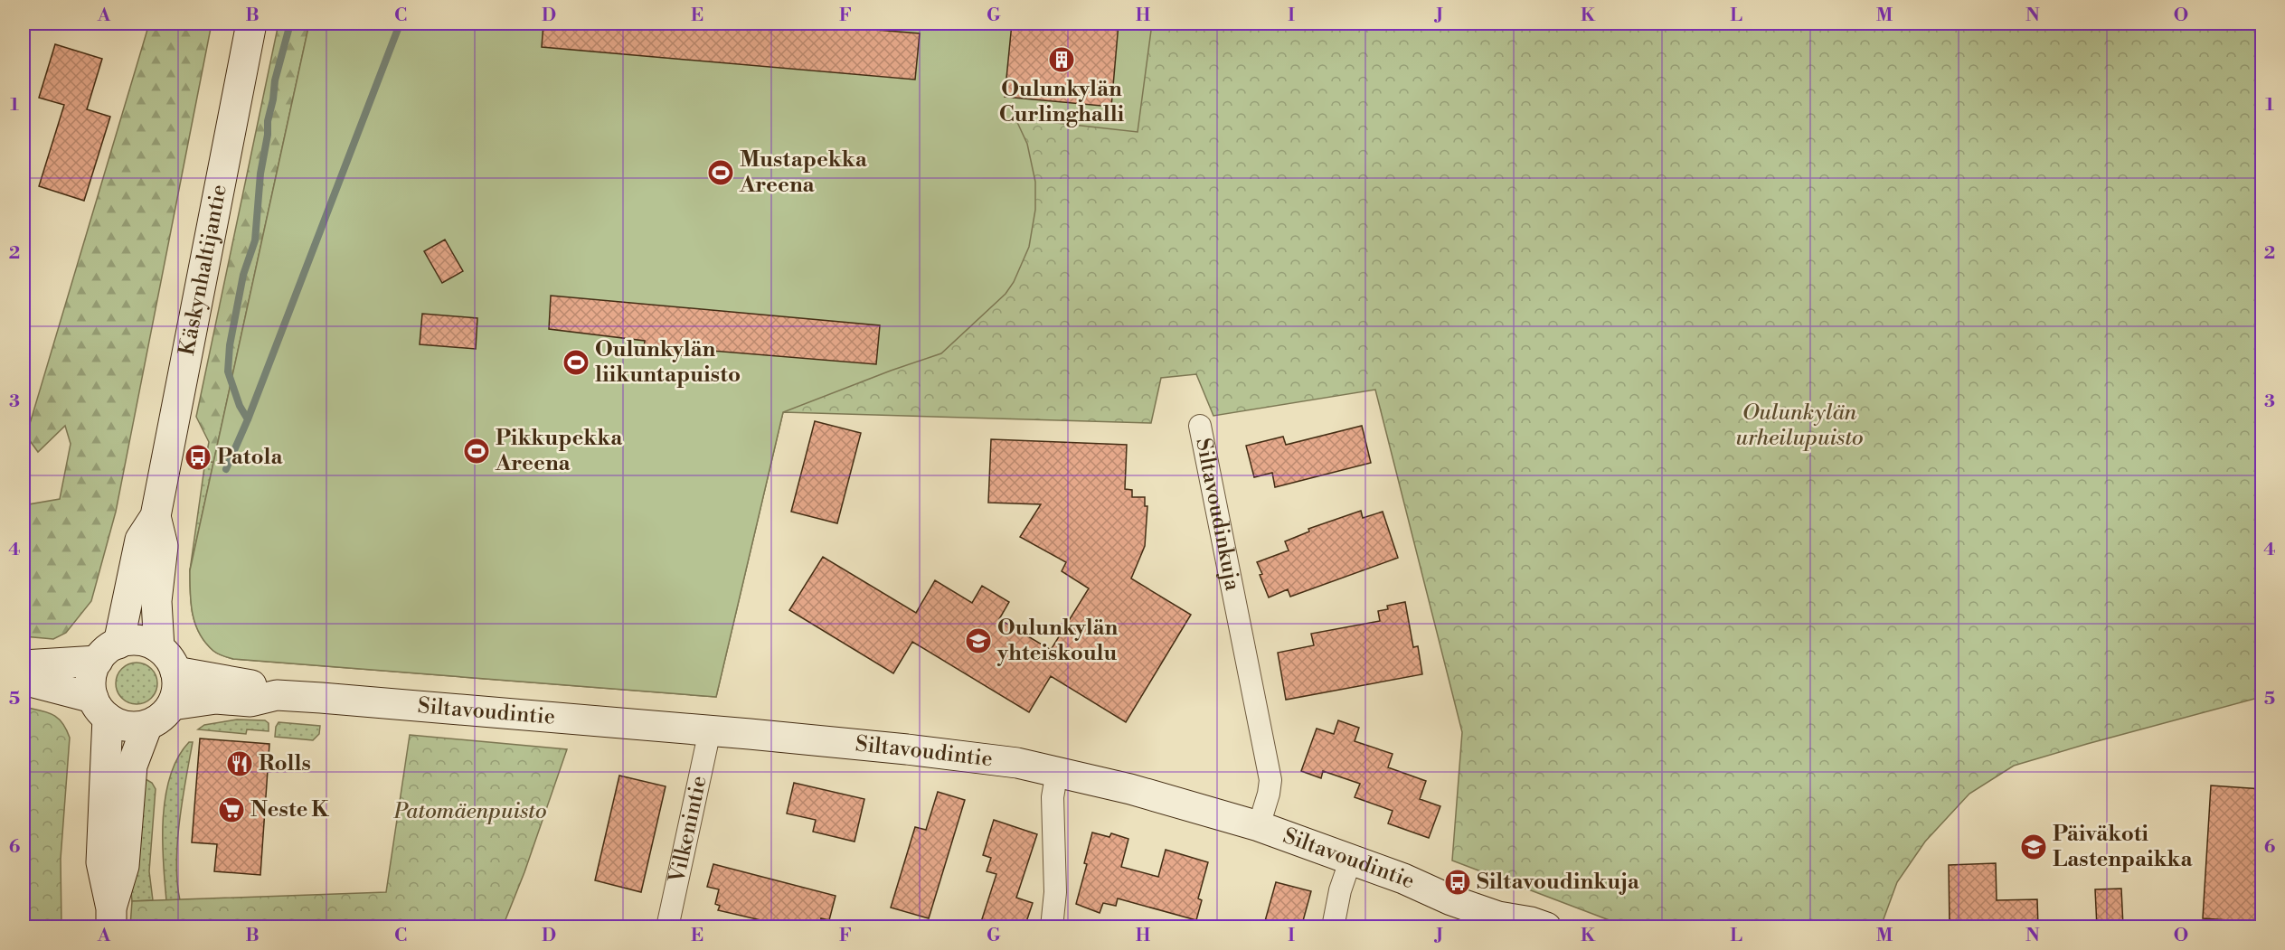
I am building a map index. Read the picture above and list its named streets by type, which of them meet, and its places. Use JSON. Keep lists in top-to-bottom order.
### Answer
{
  "streets": {
    "main road": ["Käskynhaltijantie", "Siltavoudintie"],
    "street": ["Siltavoudinkuja", "Vilkenintie"]
  },
  "crossings": [
    ["Käskynhaltijantie", "Siltavoudintie"],
    ["Siltavoudinkuja", "Siltavoudintie"],
    ["Siltavoudintie", "Vilkenintie"]
  ],
  "parks": ["Oulunkylän urheilupuisto", "Patomäenpuisto"],
  "places": {
    "building": ["Oulunkylän Curlinghalli"],
    "sports": ["Mustapekka Areena", "Oulunkylän liikuntapuisto", "Pikkupekka Areena"],
    "bus stop": ["Patola", "Siltavoudinkuja"],
    "school or university": ["Oulunkylän yhteiskoulu", "Päiväkoti Lastenpaikka"],
    "restaurant": ["Rolls"],
    "supermarket": ["Neste K"]
  },
  "grid": {
    "columns": [
      "A",
      "B",
      "C",
      "D",
      "E",
      "F",
      "G",
      "H",
      "I",
      "J",
      "K",
      "L",
      "M",
      "N",
      "O"
    ],
    "rows": [
      "1",
      "2",
      "3",
      "4",
      "5",
      "6"
    ]
  }
}
